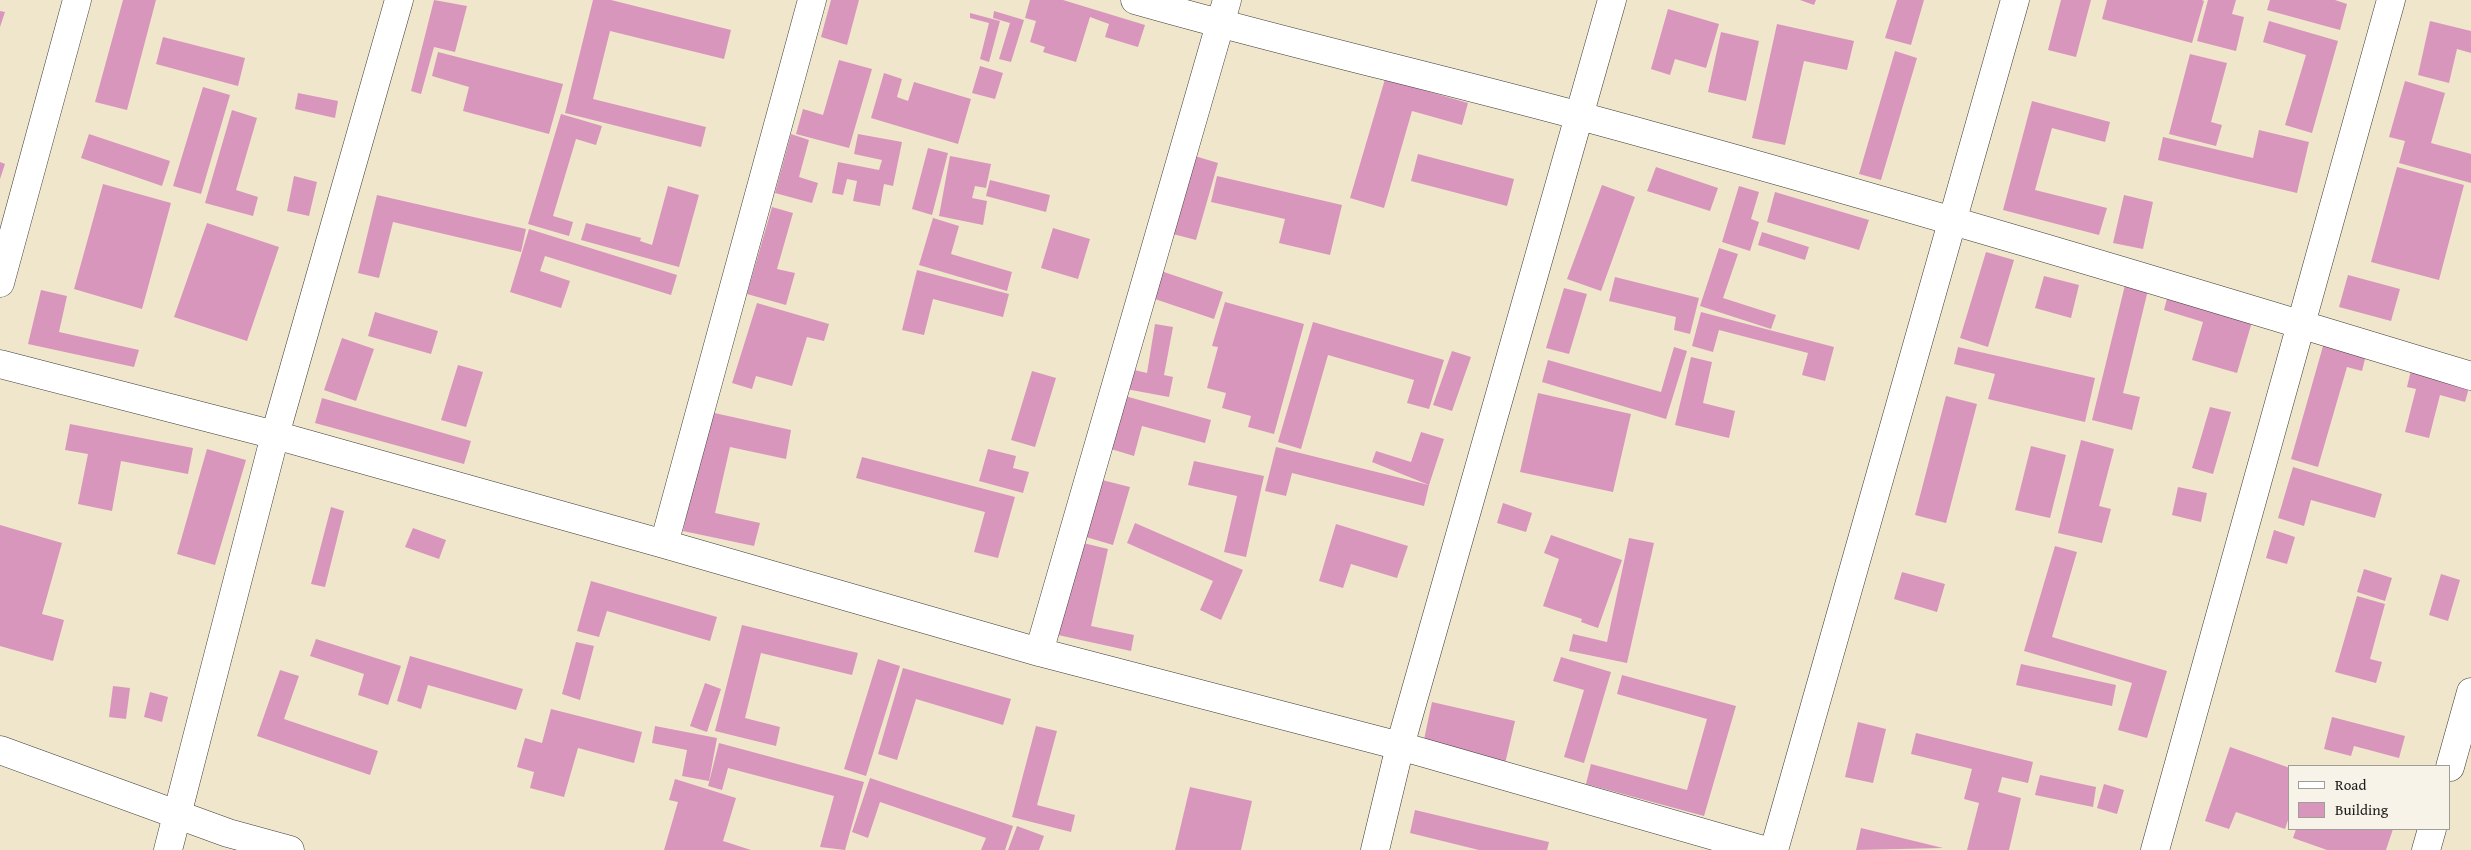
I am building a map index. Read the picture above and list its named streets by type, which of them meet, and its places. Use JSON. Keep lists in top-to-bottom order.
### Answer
{
  "legend": ["Road", "Building"]
}
